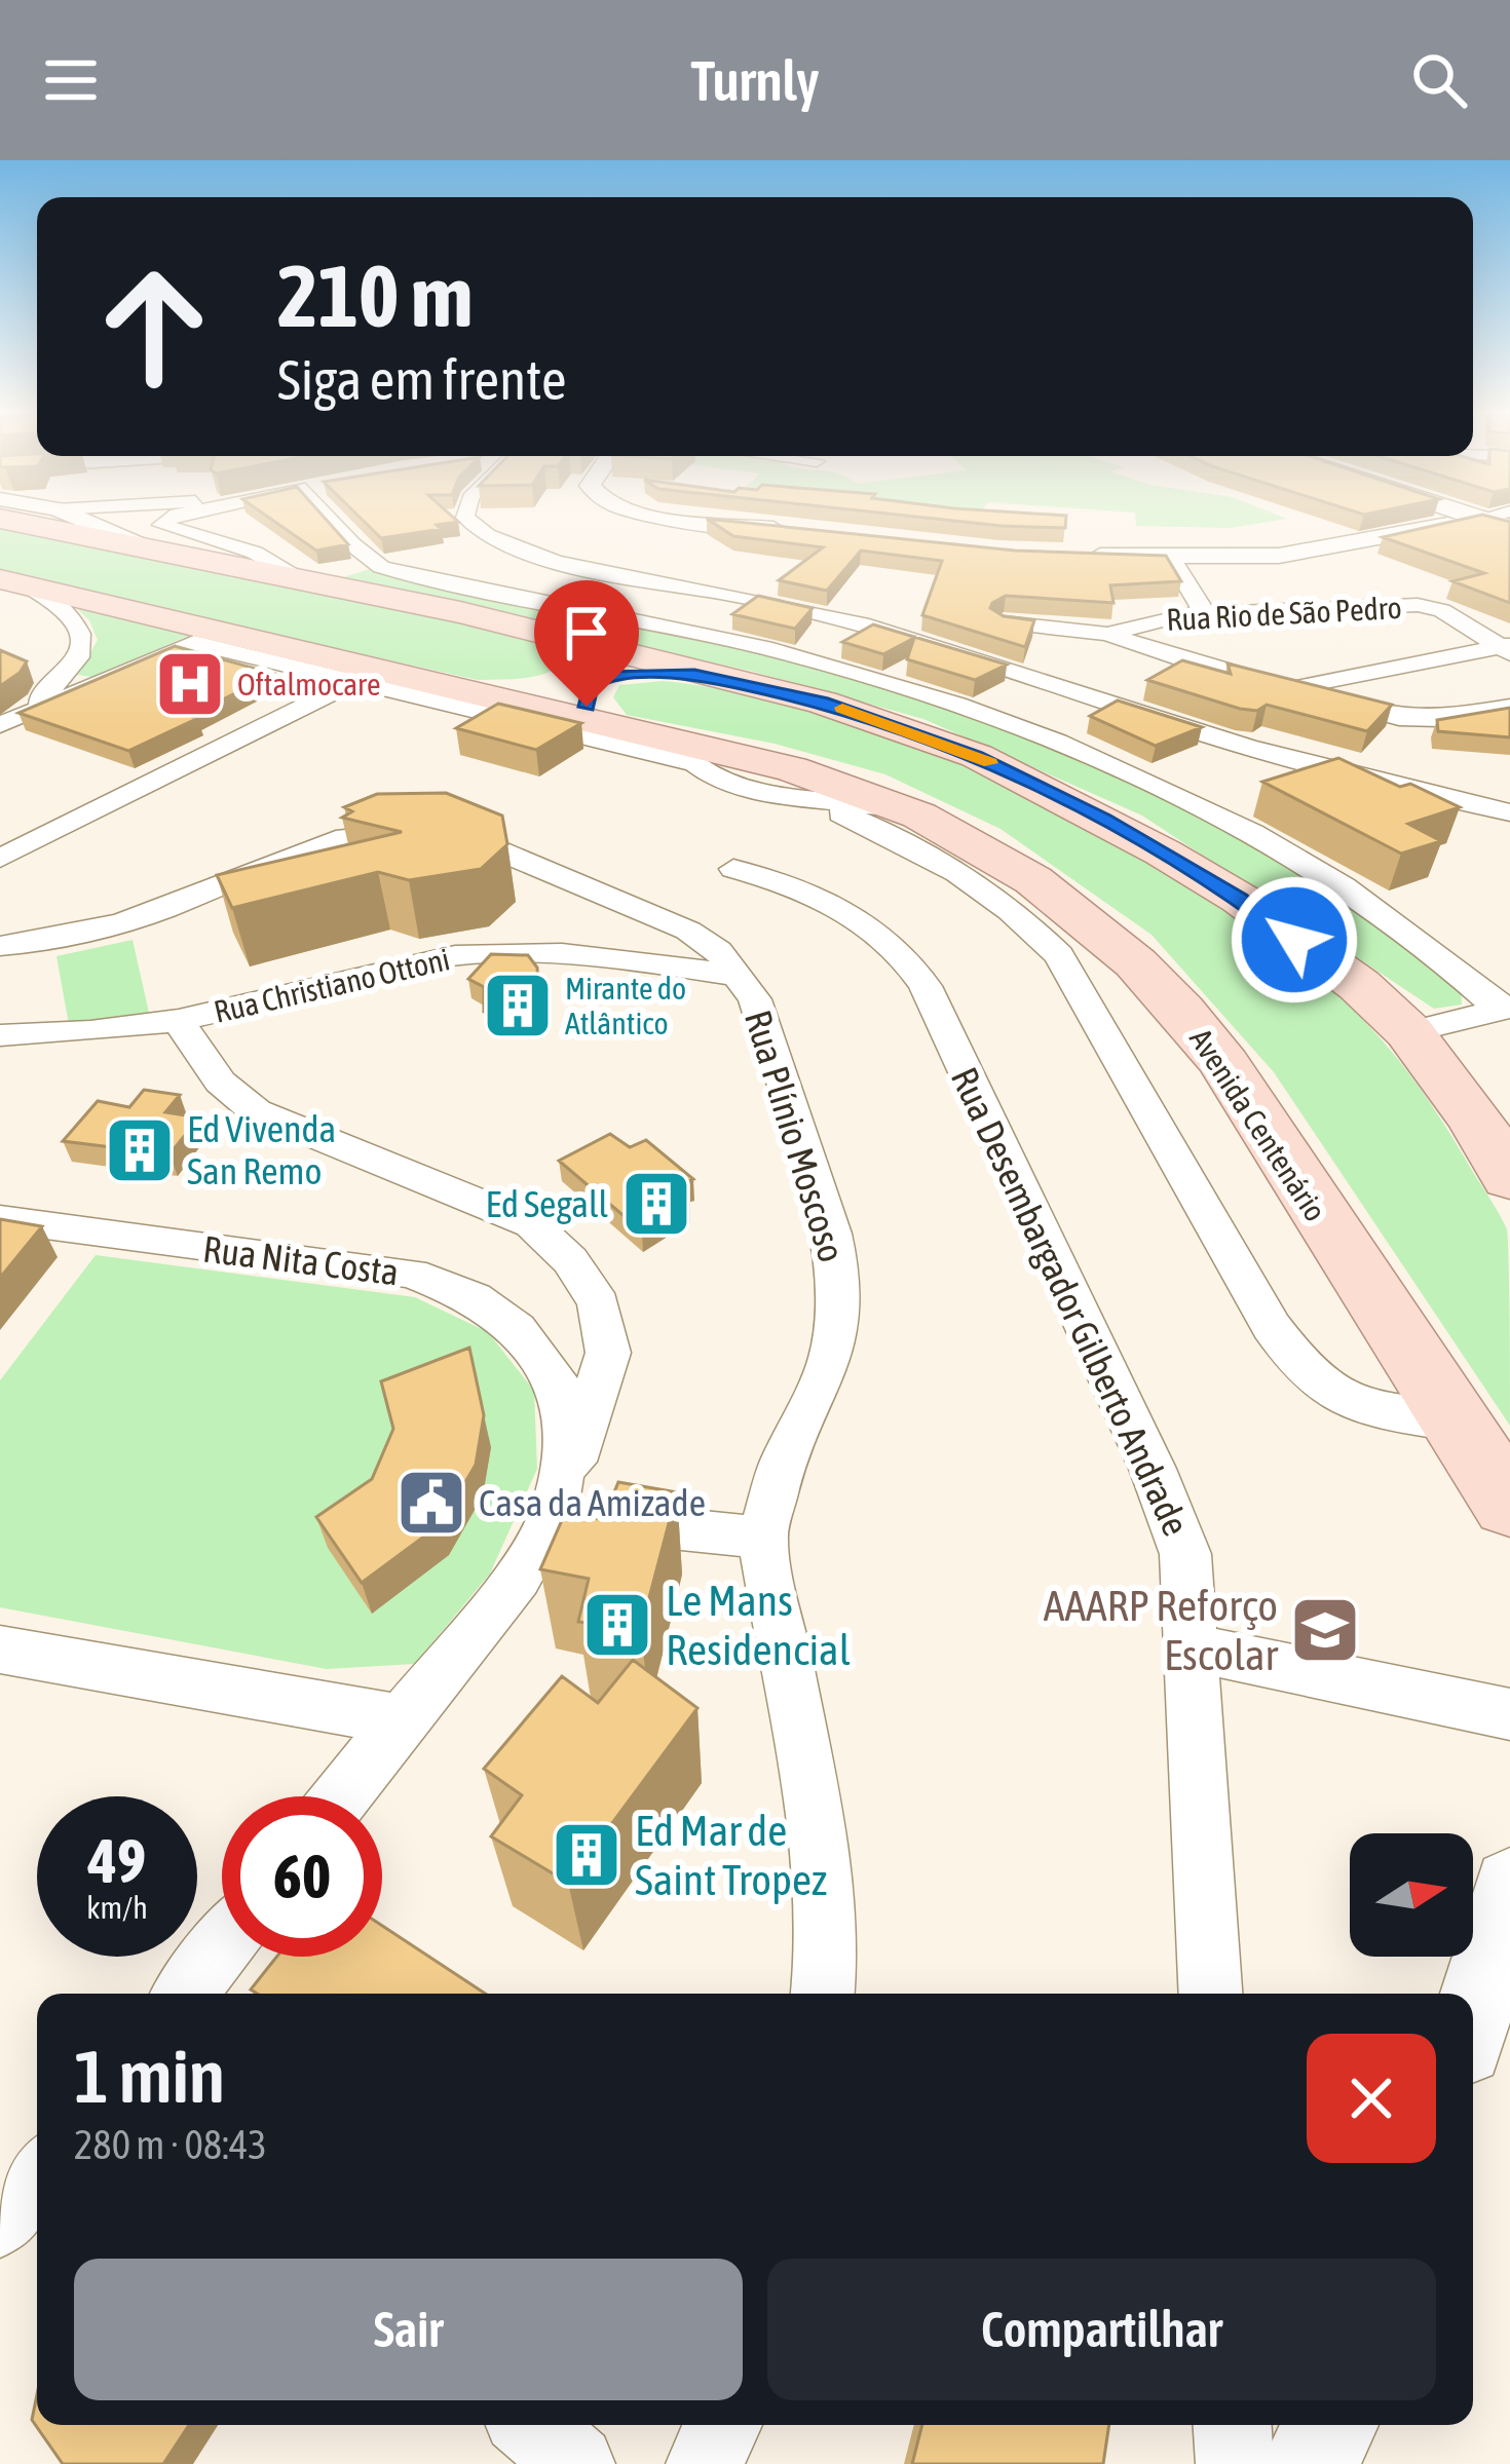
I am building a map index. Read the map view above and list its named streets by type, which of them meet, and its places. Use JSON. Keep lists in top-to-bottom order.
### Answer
{
  "streets": {
    "main road": ["Avenida Centenário"],
    "street": [
      "Rua Rio de São Pedro",
      "Rua Christiano Ottoni",
      "Rua Plínio Moscoso",
      "Rua Nita Costa",
      "Rua Desembargador Gilberto Andrade"
    ]
  },
  "crossings": [
    ["Rua Christiano Ottoni", "Rua Plínio Moscoso"]
  ],
  "places": {
    "hospital": ["Oftalmocare"],
    "building": [
      "Mirante do Atlântico",
      "Ed Vivenda San Remo",
      "Ed Segall",
      "Le Mans Residencial",
      "Ed Mar de Saint Tropez"
    ],
    "public building": ["Casa da Amizade"],
    "school or university": ["AAARP Reforço Escolar"]
  },
  "north": "right",
  "page": {
    "header": "Turnly",
    "turn": ["210 m", "Siga em frente"],
    "speed": "49 km/h",
    "limit": "60",
    "heading": ["1 min", "280 m · 08:43"],
    "buttons": ["Sair", "Compartilhar"]
  }
}
